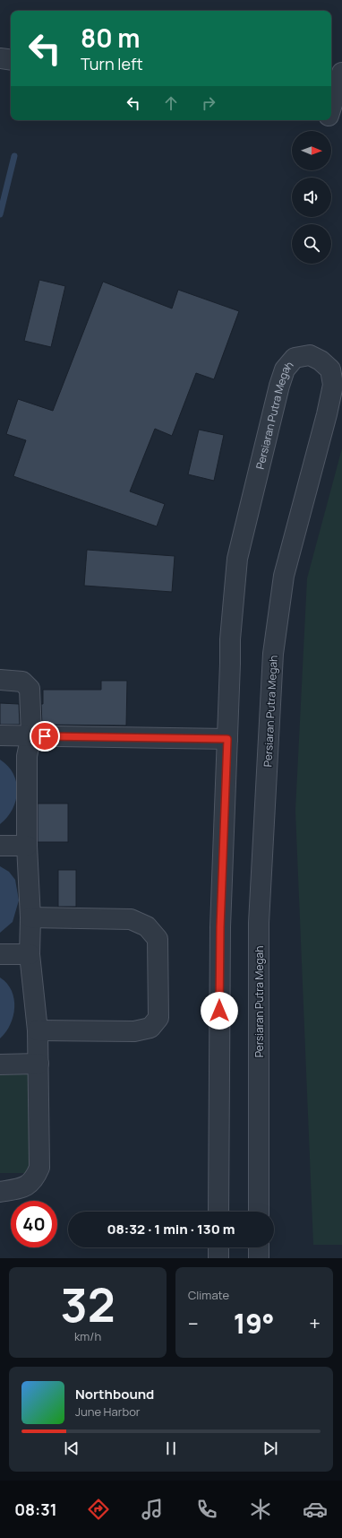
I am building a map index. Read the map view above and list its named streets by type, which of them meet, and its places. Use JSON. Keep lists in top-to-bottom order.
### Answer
{
  "streets": {
    "street": ["Persiaran Putra Megah"]
  },
  "north": "right",
  "page": {
    "turn": ["80 m", "Turn left"],
    "limit": "40",
    "trip": "08:32 · 1 min · 130 m",
    "tile": [
      ["32", "km/h"],
      "Climate"
    ],
    "heat": ["−", "19°", "+"],
    "song": ["Northbound", "June Harbor"],
    "tabs": "08:31"
  }
}
